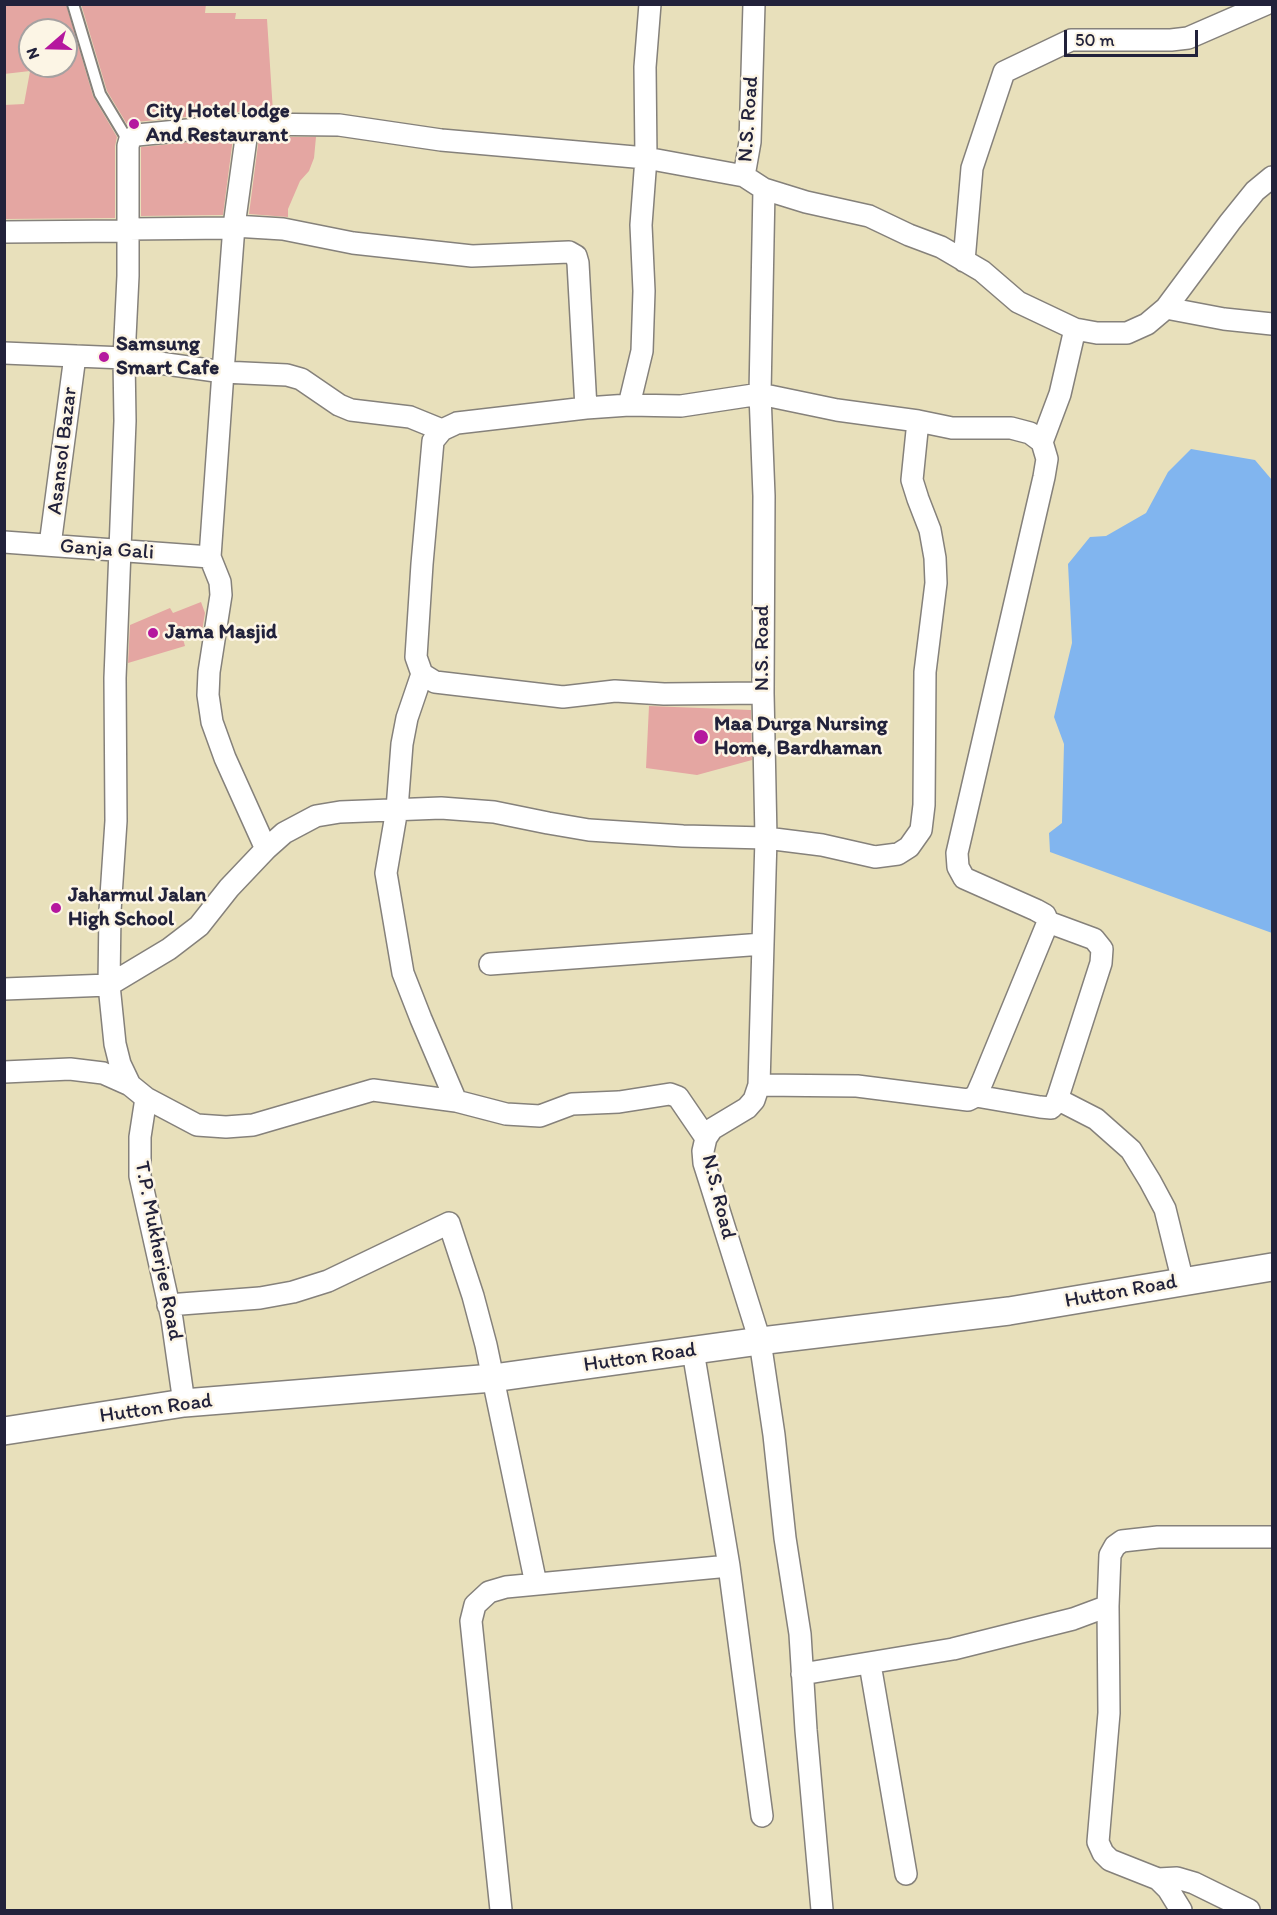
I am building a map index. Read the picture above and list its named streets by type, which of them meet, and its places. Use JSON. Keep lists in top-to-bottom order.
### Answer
{
  "streets": {
    "street": [
      "N.S. Road",
      "Asansol Bazar",
      "Ganja Gali",
      "T.P. Mukherjee Road",
      "Hutton Road"
    ]
  },
  "crossings": [
    ["N.S. Road", "Hutton Road"],
    ["Asansol Bazar", "Ganja Gali"],
    ["T.P. Mukherjee Road", "Hutton Road"]
  ],
  "places": [
    "City Hotel lodge And Restaurant",
    "Samsung Smart Cafe",
    "Jama Masjid",
    "Maa Durga Nursing Home, Bardhaman",
    "Jaharmul Jalan High School"
  ],
  "scale_bar": "50 m",
  "north": "left"
}
